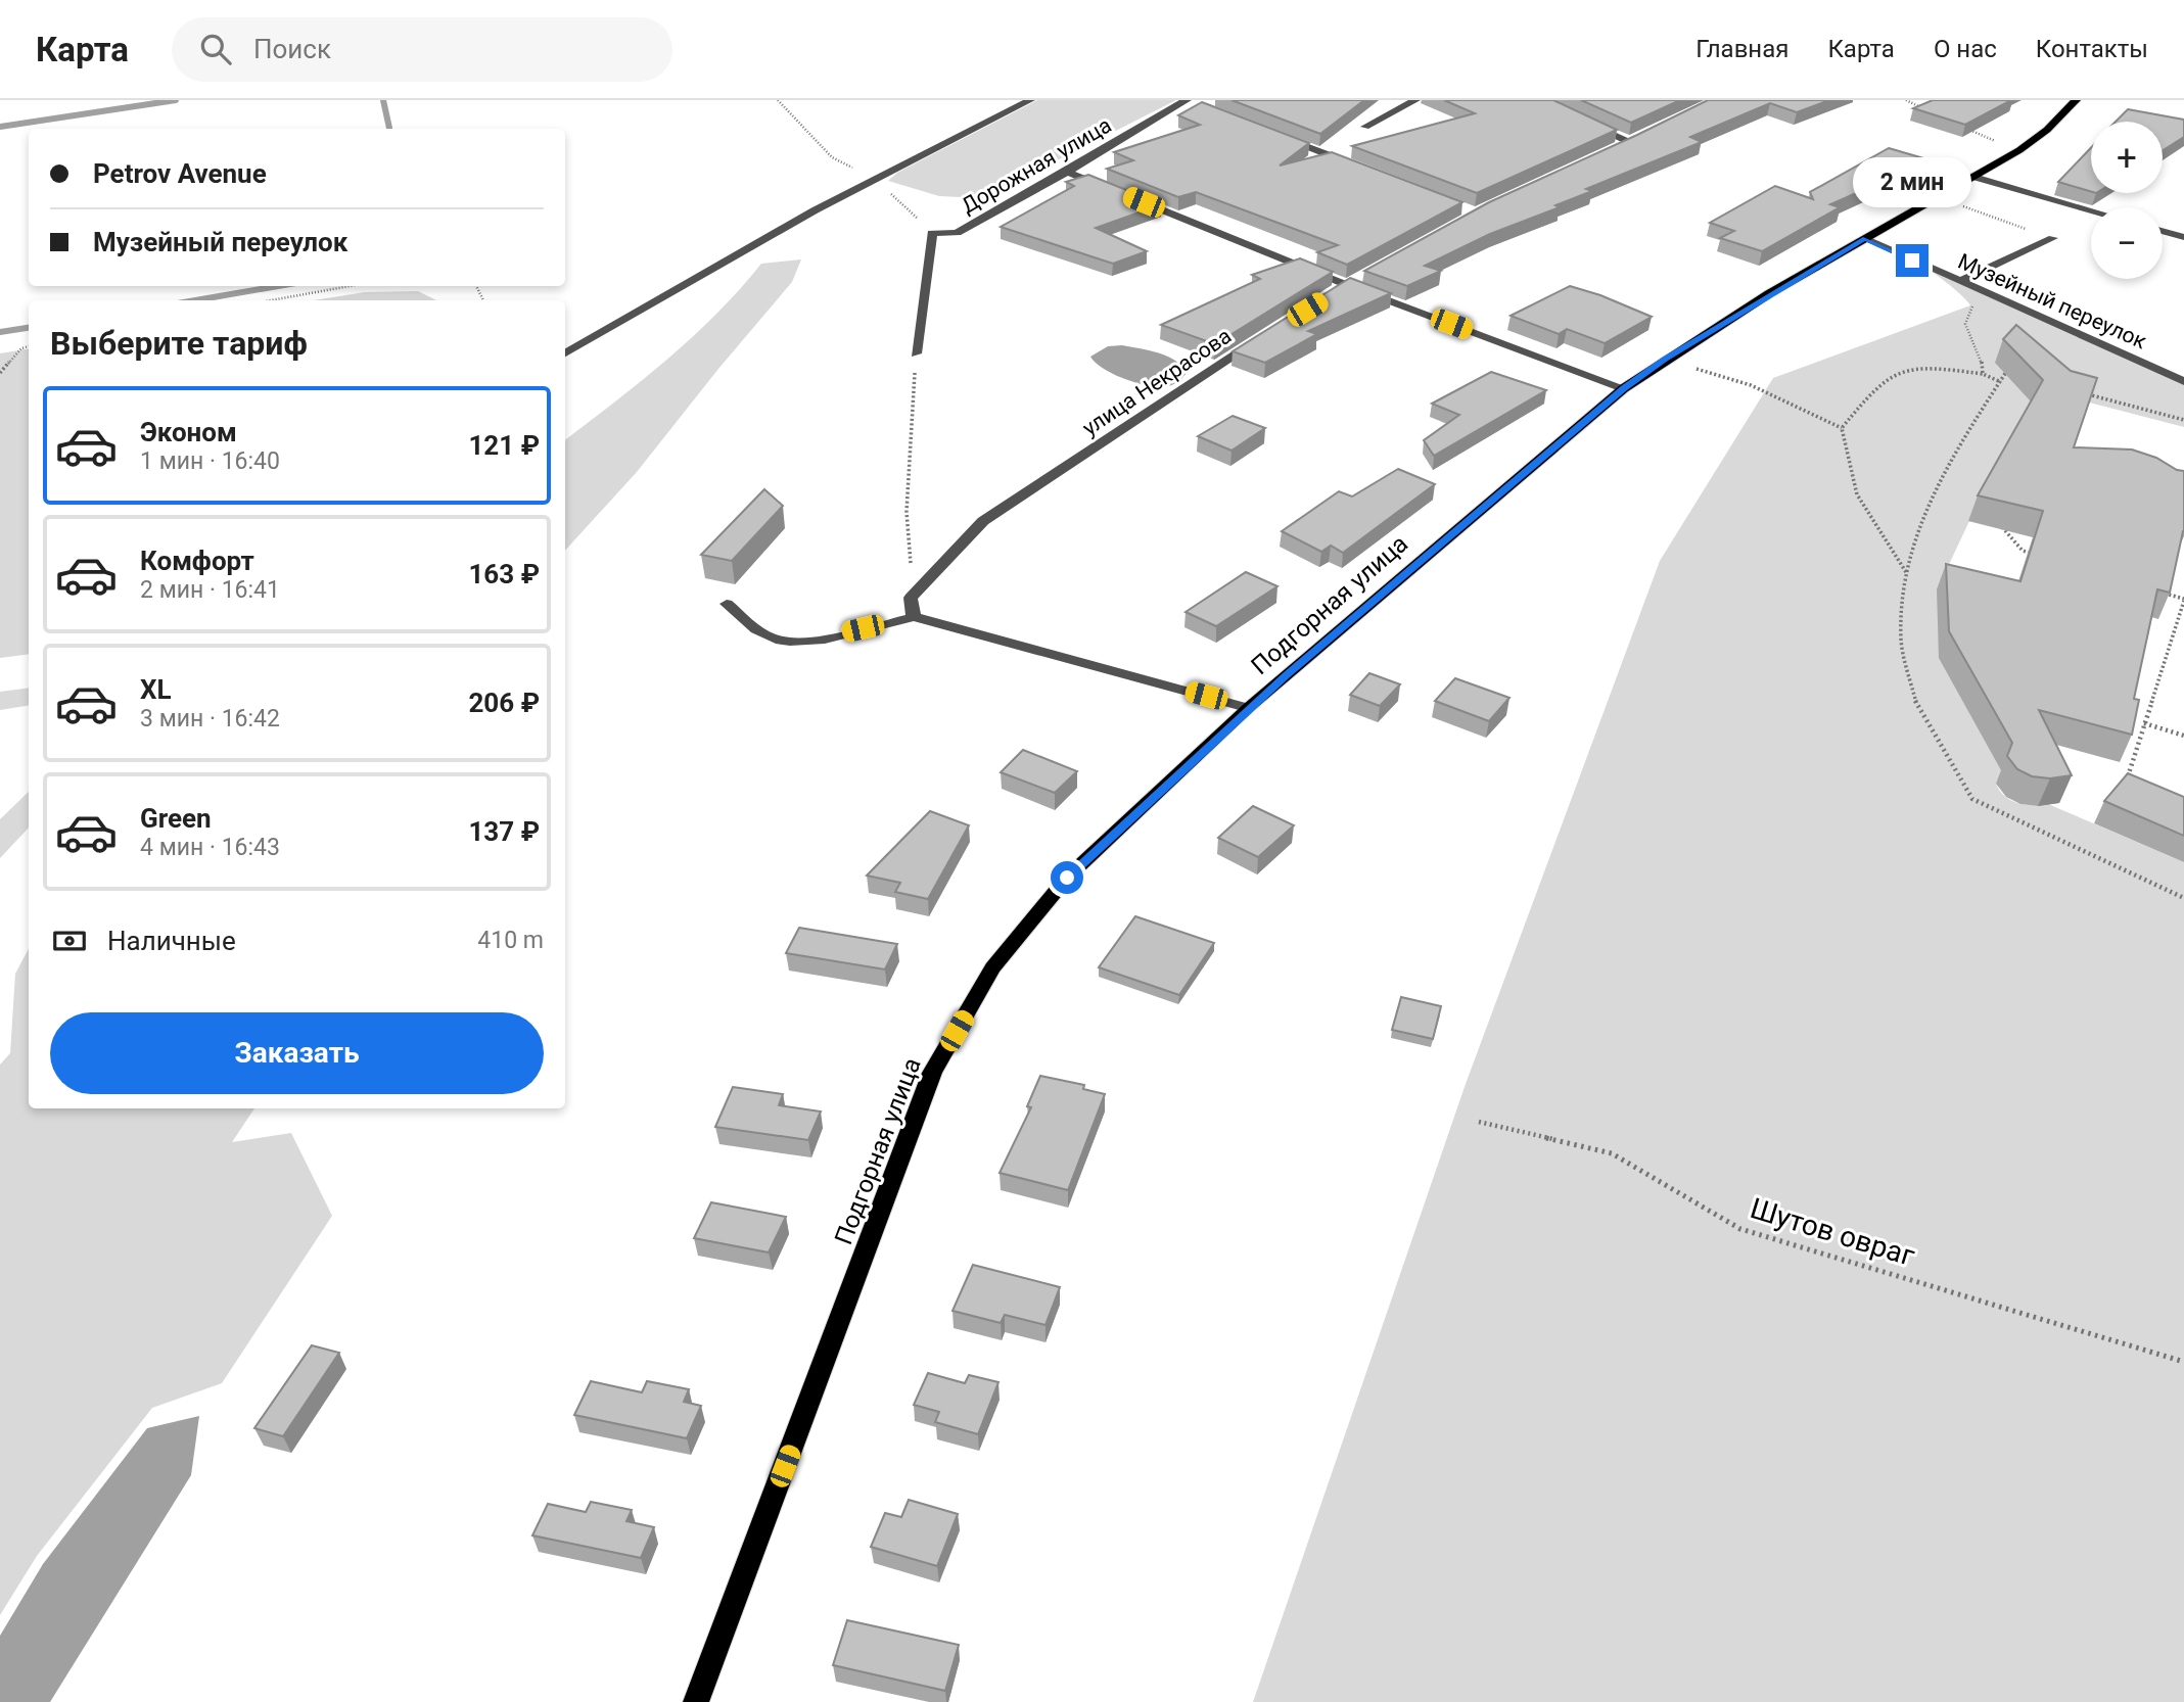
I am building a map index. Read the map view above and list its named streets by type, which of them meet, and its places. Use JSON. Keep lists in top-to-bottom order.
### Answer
{
  "streets": {
    "main road": ["Подгорная улица"],
    "street": ["Дорожная улица", "Музейный переулок", "улица Некрасова"],
    "path": ["Шутов овраг"]
  },
  "crossings": [
    ["Музейный переулок", "Подгорная улица"]
  ],
  "page": {
    "header": "Карта",
    "search": "Поиск",
    "nav": [
      "Главная",
      "Карта",
      "О нас",
      "Контакты"
    ],
    "map_buttons": ["+", "−"],
    "banner": ["Petrov Avenue", "Музейный переулок"],
    "bubble": "2 мин",
    "heading": "Выберите тариф",
    "list": [
      {
        "name": "Эконом",
        "note": "1 мин · 16:40",
        "value": "121 ₽"
      },
      {
        "name": "Комфорт",
        "note": "2 мин · 16:41",
        "value": "163 ₽"
      },
      {
        "name": "XL",
        "note": "3 мин · 16:42",
        "value": "206 ₽"
      },
      {
        "name": "Green",
        "note": "4 мин · 16:43",
        "value": "137 ₽"
      }
    ],
    "pay": ["Наличные", "410 m"],
    "buttons": "Заказать"
  }
}
